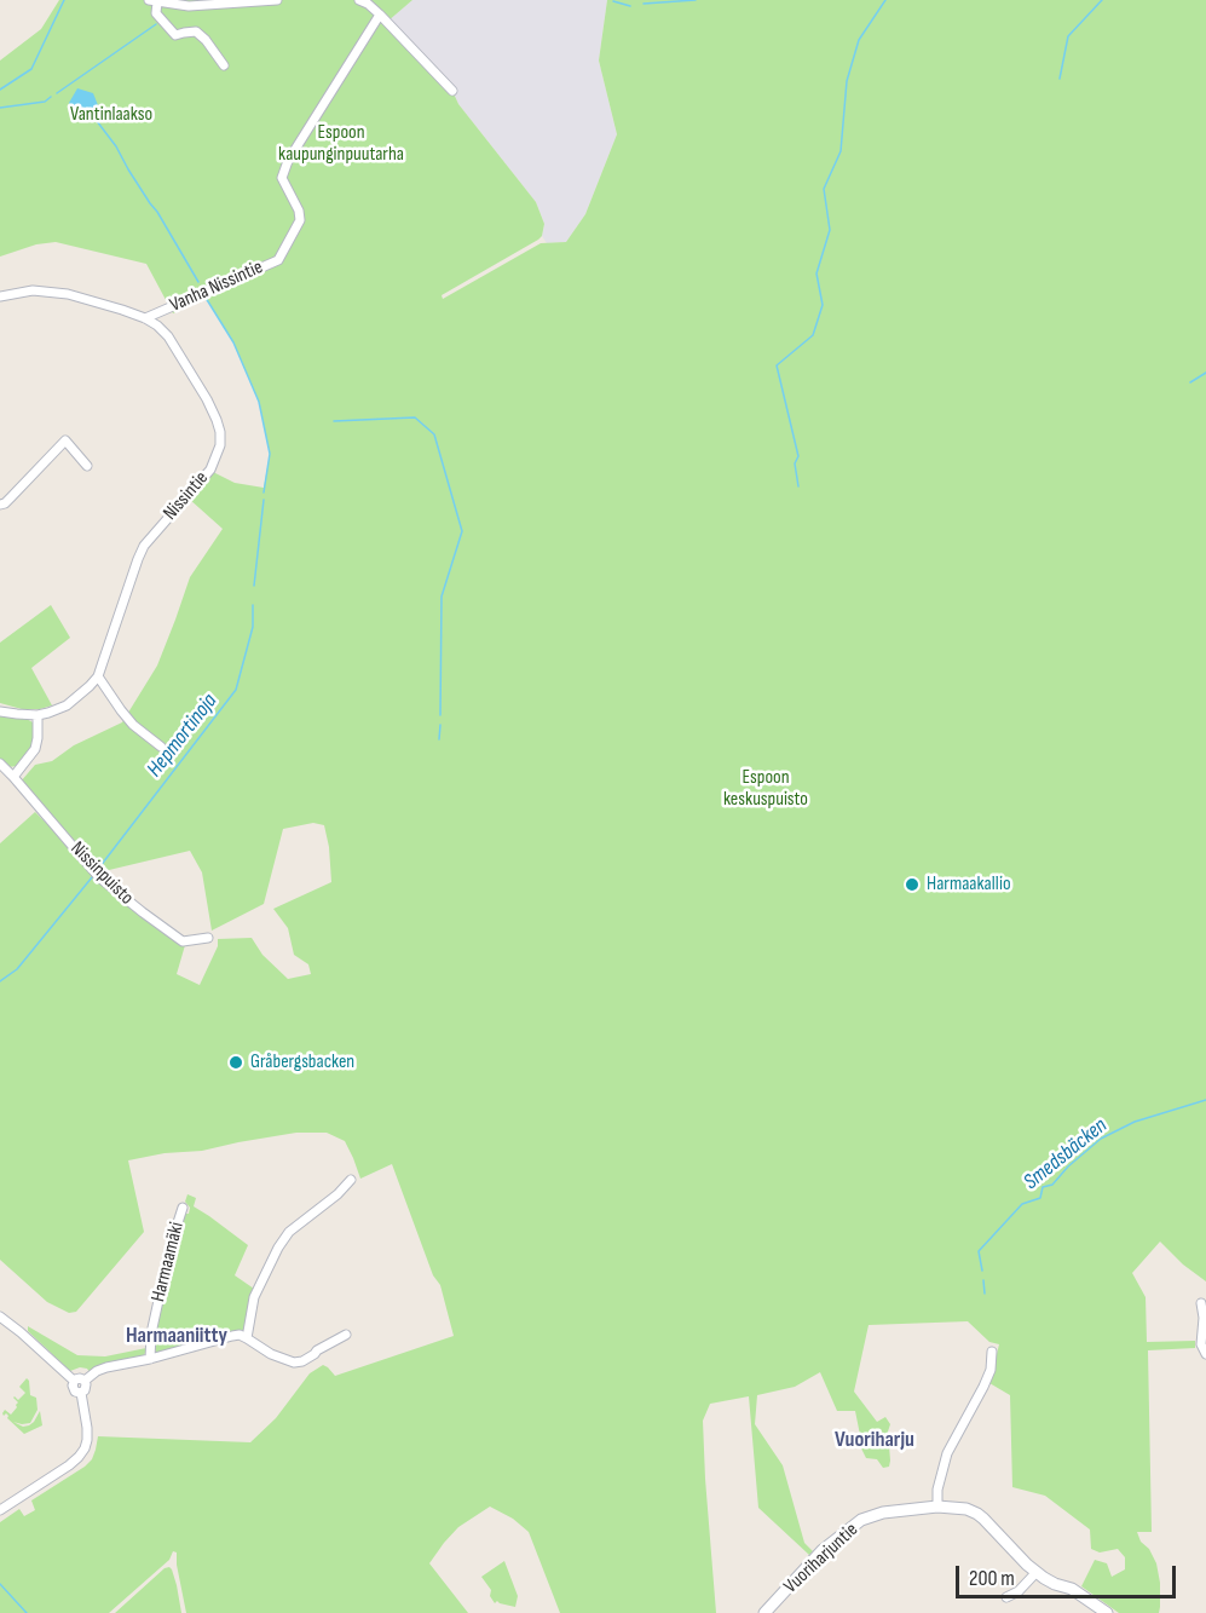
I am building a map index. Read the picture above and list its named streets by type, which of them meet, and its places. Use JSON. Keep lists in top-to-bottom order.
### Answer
{
  "streets": {
    "street": [
      "Vanha Nissintie",
      "Nissintie",
      "Nissinpuisto",
      "Harmaamäki",
      "Vuoriharjuntie"
    ]
  },
  "crossings": [
    ["Vanha Nissintie", "Nissintie"]
  ],
  "districts": ["Harmaaniitty", "Vuoriharju"],
  "water": ["Hepmortinoja", "Smedsbäcken"],
  "parks": ["Vantinlaakso", "Espoon kaupunginpuutarha", "Espoon keskuspuisto"],
  "places": ["Harmaakallio", "Gråbergsbacken"],
  "scale_bar": "200 m"
}
